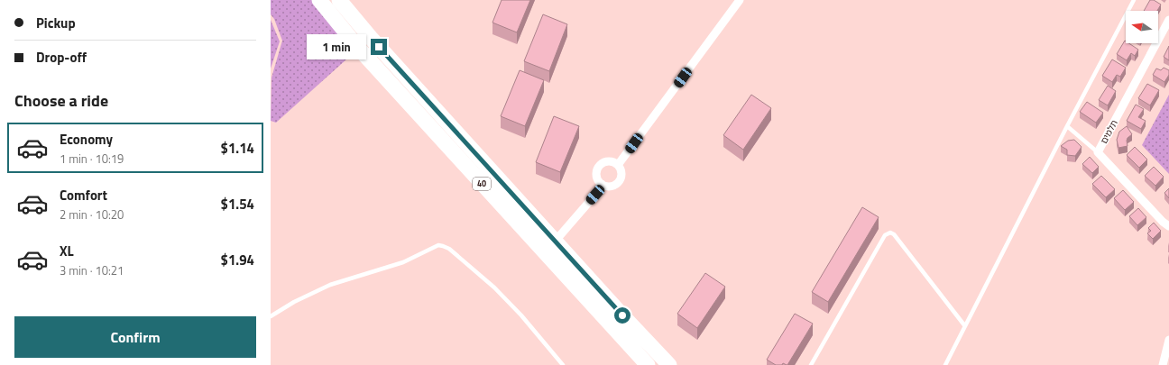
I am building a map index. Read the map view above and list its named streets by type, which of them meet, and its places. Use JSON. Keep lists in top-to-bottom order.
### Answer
{
  "streets": {
    "highway": ["40"],
    "street": ["תלמים"]
  },
  "north": "left",
  "page": {
    "banner": ["Pickup", "Drop-off"],
    "bubble": "1 min",
    "heading": "Choose a ride",
    "list": [
      {
        "name": "Economy",
        "note": "1 min · 10:19",
        "value": "$1.14"
      },
      {
        "name": "Comfort",
        "note": "2 min · 10:20",
        "value": "$1.54"
      },
      {
        "name": "XL",
        "note": "3 min · 10:21",
        "value": "$1.94"
      }
    ],
    "buttons": "Confirm"
  }
}
